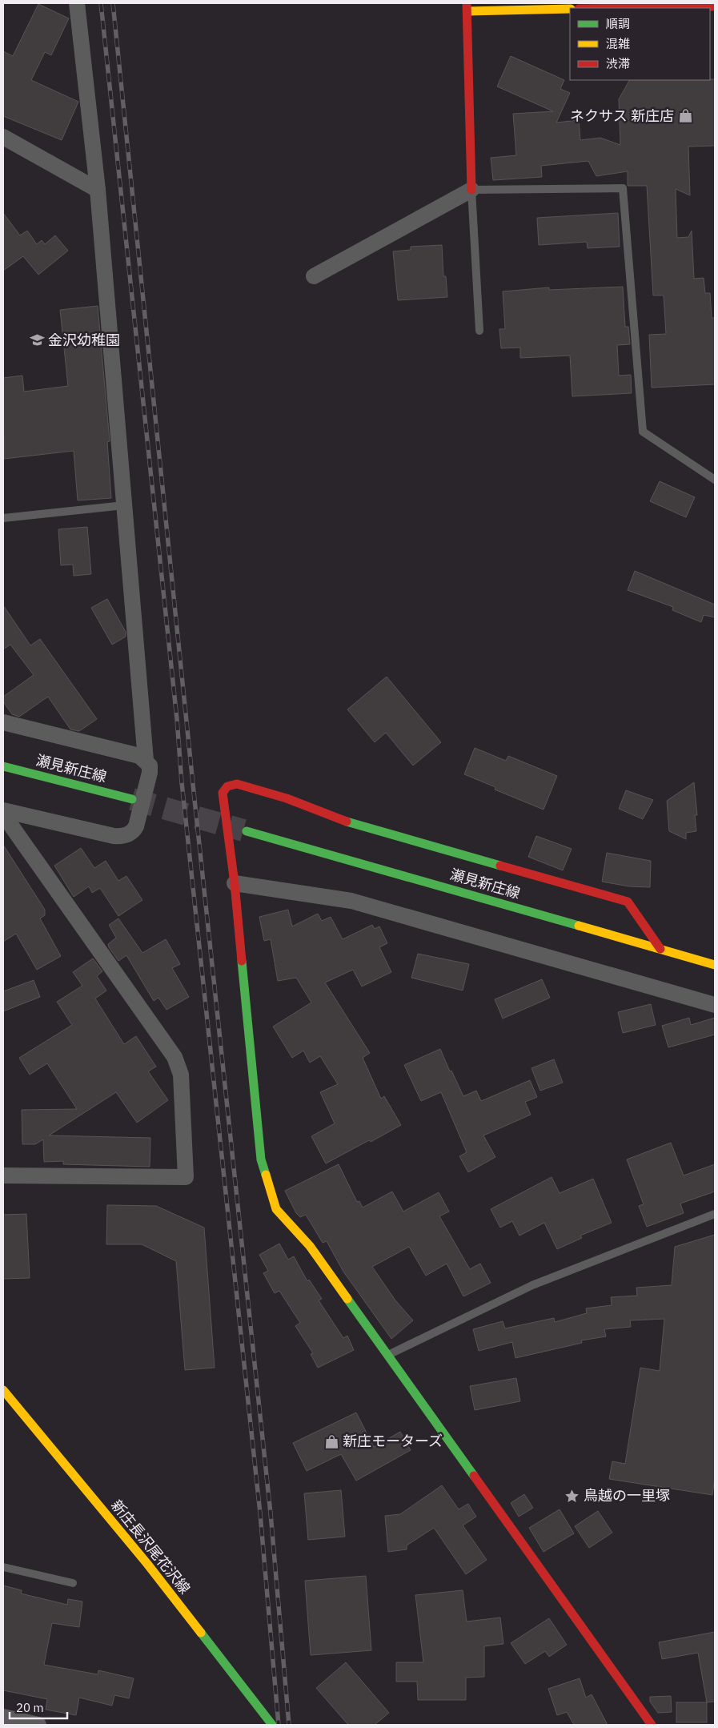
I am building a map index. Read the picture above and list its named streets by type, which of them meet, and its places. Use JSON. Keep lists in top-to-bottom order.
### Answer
{
  "streets": {
    "street": ["瀬見新庄線", "新庄長沢尾花沢線"]
  },
  "places": {
    "shop": ["ネクサス 新庄店", "新庄モーターズ"],
    "school or university": ["金沢幼稚園"],
    "place": ["鳥越の一里塚"]
  },
  "legend": ["順調", "混雑", "渋滞"],
  "scale_bar": "20 m"
}
